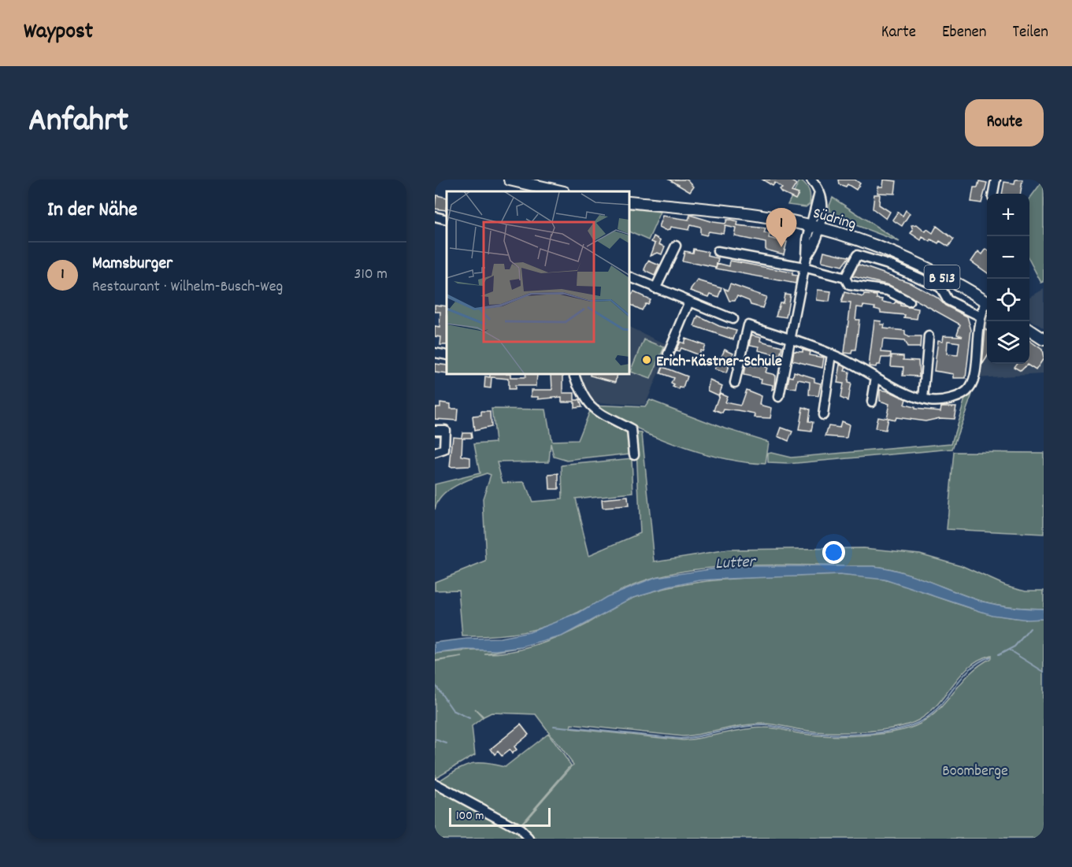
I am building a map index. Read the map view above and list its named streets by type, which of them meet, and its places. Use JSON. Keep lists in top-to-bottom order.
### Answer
{
  "streets": {
    "main road": ["Südring", "B 513"]
  },
  "water": ["Lutter"],
  "parks": ["Boomberge"],
  "places": ["Erich-Kästner-Schule"],
  "scale_bar": "100 m",
  "page": {
    "header": "Waypost",
    "nav": ["Karte", "Ebenen", "Teilen"],
    "title": "Anfahrt",
    "buttons": "Route",
    "heading": "In der Nähe",
    "map_buttons": ["+", "−"],
    "pins": "1",
    "list": [
      {
        "mark": "1",
        "name": "Mamsburger",
        "note": "Restaurant · Wilhelm-Busch-Weg",
        "value": "310 m"
      }
    ],
    "scale": "100 m"
  }
}
